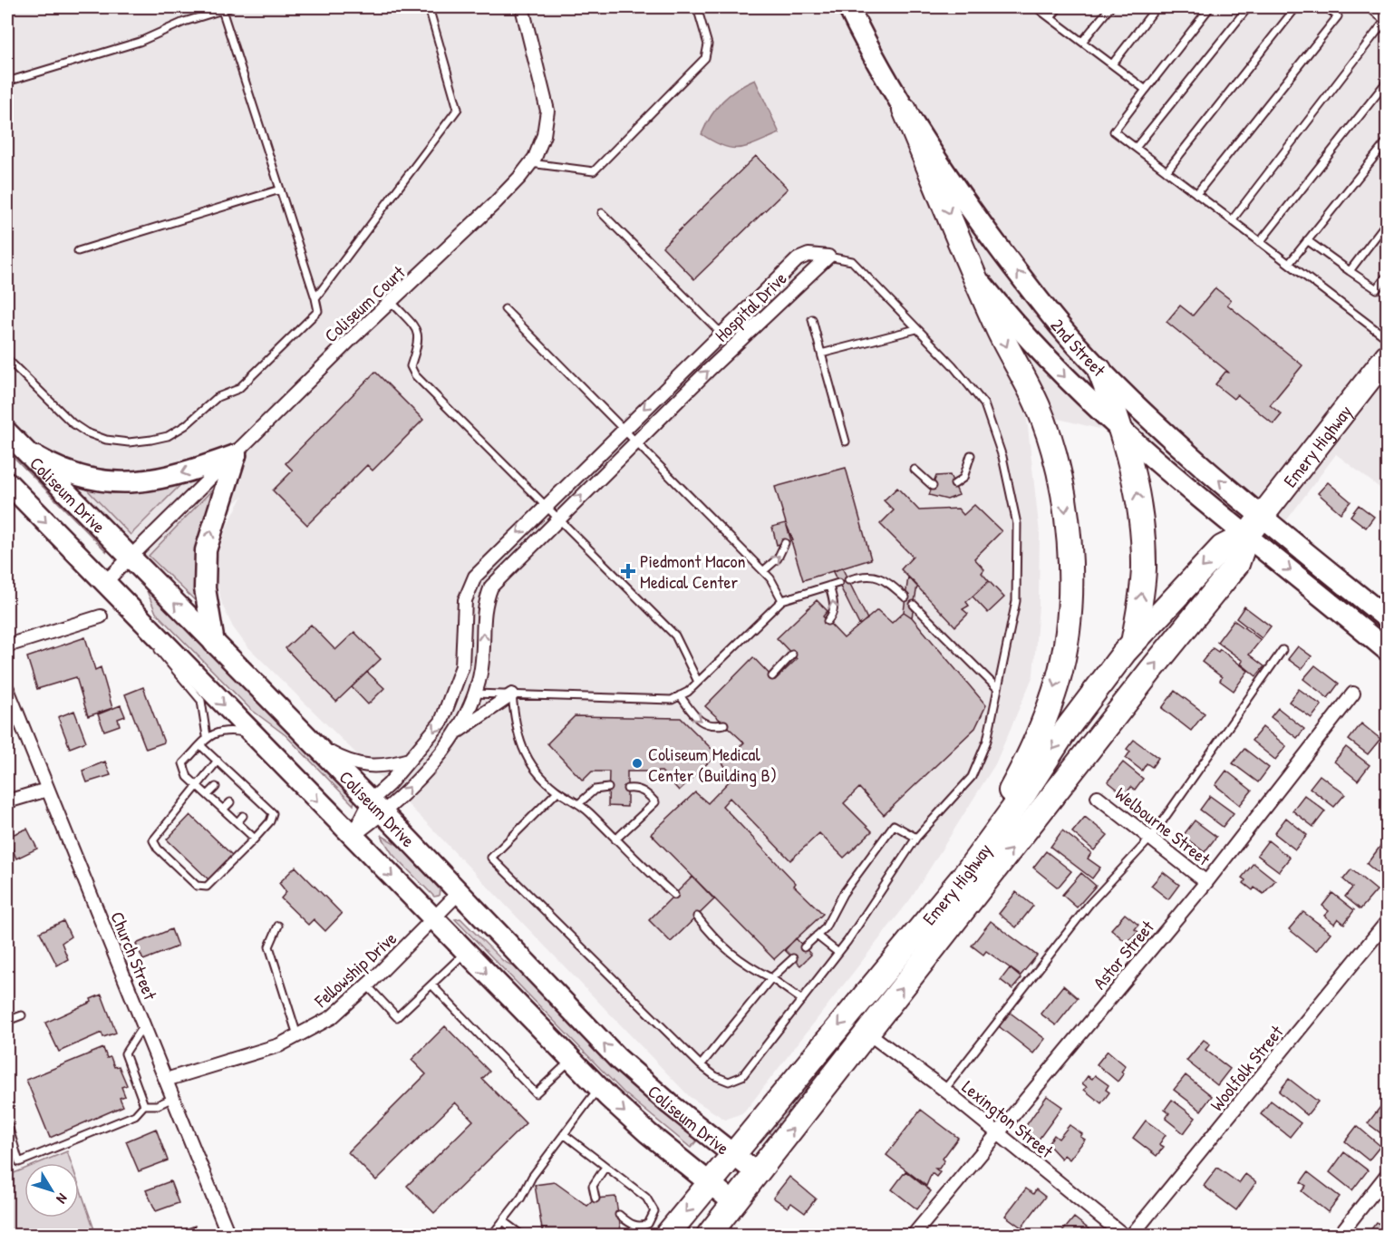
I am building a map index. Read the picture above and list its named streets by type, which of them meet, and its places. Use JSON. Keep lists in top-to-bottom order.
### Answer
{
  "streets": {
    "highway": ["Emery Highway"],
    "main road": ["2nd Street", "Coliseum Drive"],
    "street": [
      "Coliseum Court",
      "Hospital Drive",
      "Welbourne Street",
      "Astor Street",
      "Church Street",
      "Fellowship Drive",
      "Woolfolk Street",
      "Lexington Street"
    ]
  },
  "crossings": [
    ["Coliseum Court", "Coliseum Drive"],
    ["Hospital Drive", "Coliseum Drive"],
    ["2nd Street", "Emery Highway"],
    ["Emery Highway", "Coliseum Drive"],
    ["Emery Highway", "Lexington Street"],
    ["Coliseum Drive", "Fellowship Drive"],
    ["Welbourne Street", "Astor Street"],
    ["Astor Street", "Lexington Street"],
    ["Church Street", "Fellowship Drive"]
  ],
  "places": {
    "health": ["Piedmont Macon Medical Center"],
    "other": ["Coliseum Medical Center (Building B)"]
  },
  "north": "bottom right"
}
